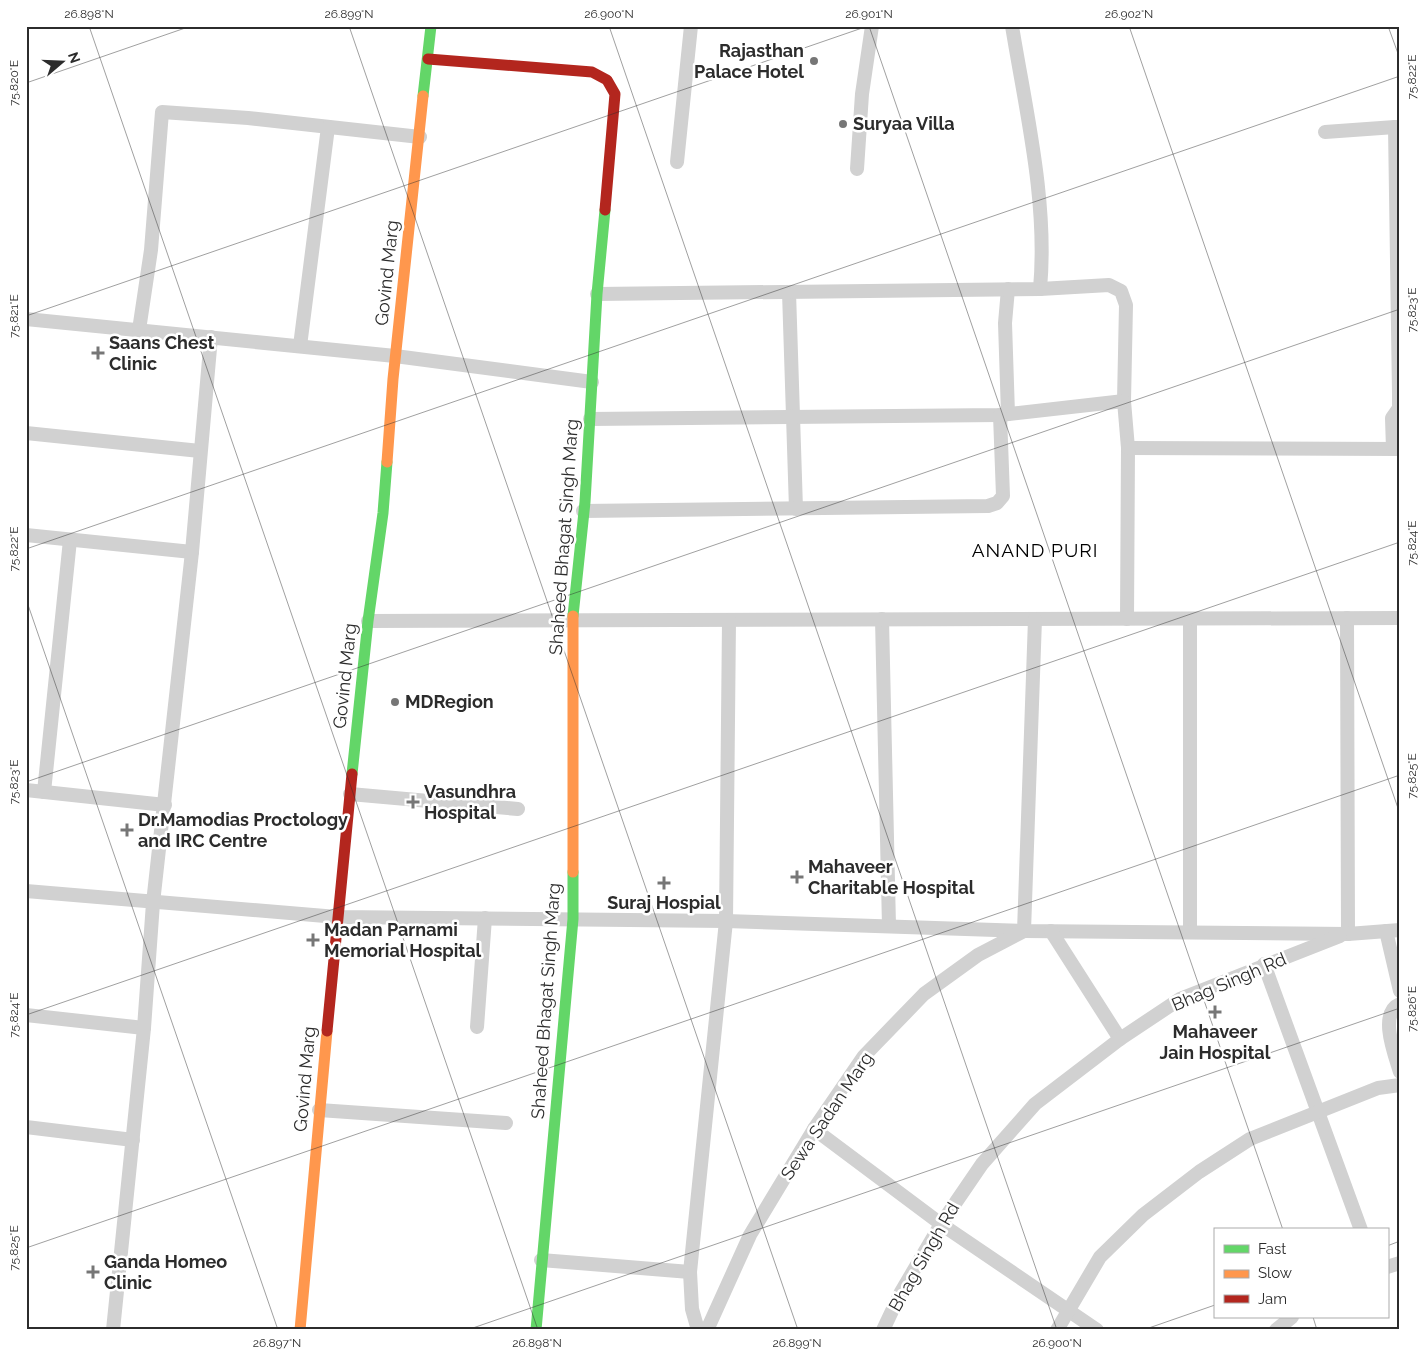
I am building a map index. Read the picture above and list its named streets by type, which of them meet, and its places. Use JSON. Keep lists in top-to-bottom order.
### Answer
{
  "streets": {
    "street": [
      "Govind Marg",
      "Shaheed Bhagat Singh Marg",
      "Bhag Singh Rd",
      "Sewa Sadan Marg"
    ]
  },
  "crossings": [
    ["Govind Marg", "Shaheed Bhagat Singh Marg"]
  ],
  "districts": ["ANAND PURI"],
  "places": {
    "other": ["Rajasthan Palace Hotel", "Suryaa Villa", "MDRegion"],
    "health": [
      "Saans Chest Clinic",
      "Vasundhra Hospital",
      "Dr.Mamodias Proctology and IRC Centre",
      "Mahaveer Charitable Hospital",
      "Suraj Hospial",
      "Madan Parnami Memorial Hospital",
      "Mahaveer Jain Hospital",
      "Ganda Homeo Clinic"
    ]
  },
  "legend": ["Fast", "Slow", "Jam"],
  "north": "right",
  "coordinates": [
    "26.898°N",
    "26.899°N",
    "26.900°N",
    "26.901°N",
    "26.902°N",
    "75.822°E",
    "75.820°E",
    "75.823°E",
    "75.821°E",
    "75.824°E",
    "75.825°E",
    "75.826°E",
    "26.897°N"
  ]
}
